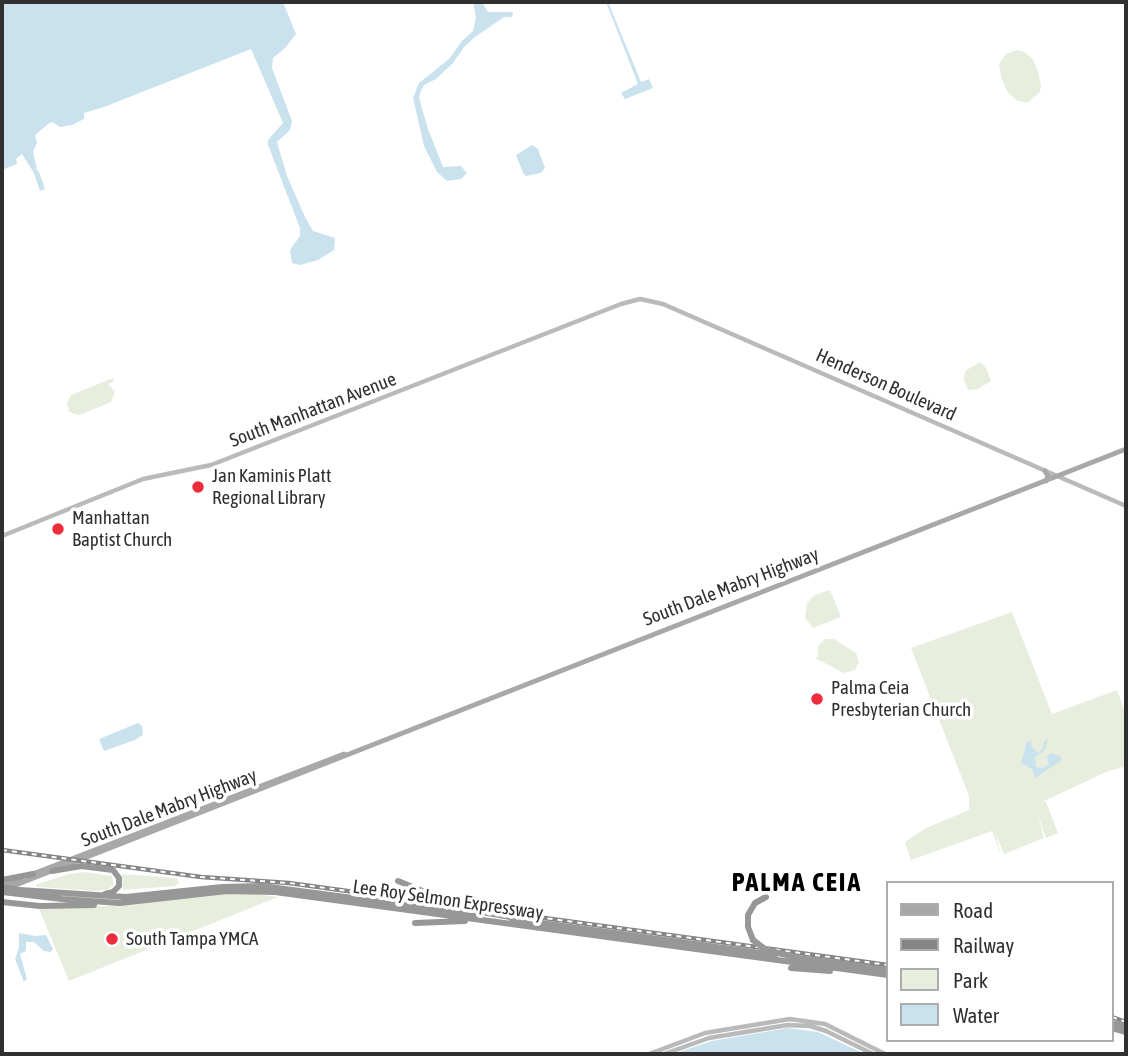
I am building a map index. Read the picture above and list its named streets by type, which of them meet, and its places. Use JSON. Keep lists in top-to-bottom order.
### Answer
{
  "streets": {
    "highway": ["Lee Roy Selmon Expressway"],
    "main road": ["Henderson Boulevard", "South Manhattan Avenue", "South Dale Mabry Highway"]
  },
  "crossings": [
    ["Henderson Boulevard", "South Manhattan Avenue"],
    ["Henderson Boulevard", "South Dale Mabry Highway"],
    ["South Dale Mabry Highway", "Lee Roy Selmon Expressway"]
  ],
  "districts": ["PALMA CEIA"],
  "places": [
    "Jan Kaminis Platt Regional Library",
    "Manhattan Baptist Church",
    "Palma Ceia Presbyterian Church",
    "South Tampa YMCA"
  ],
  "legend": [
    "Road",
    "Railway",
    "Park",
    "Water"
  ]
}
